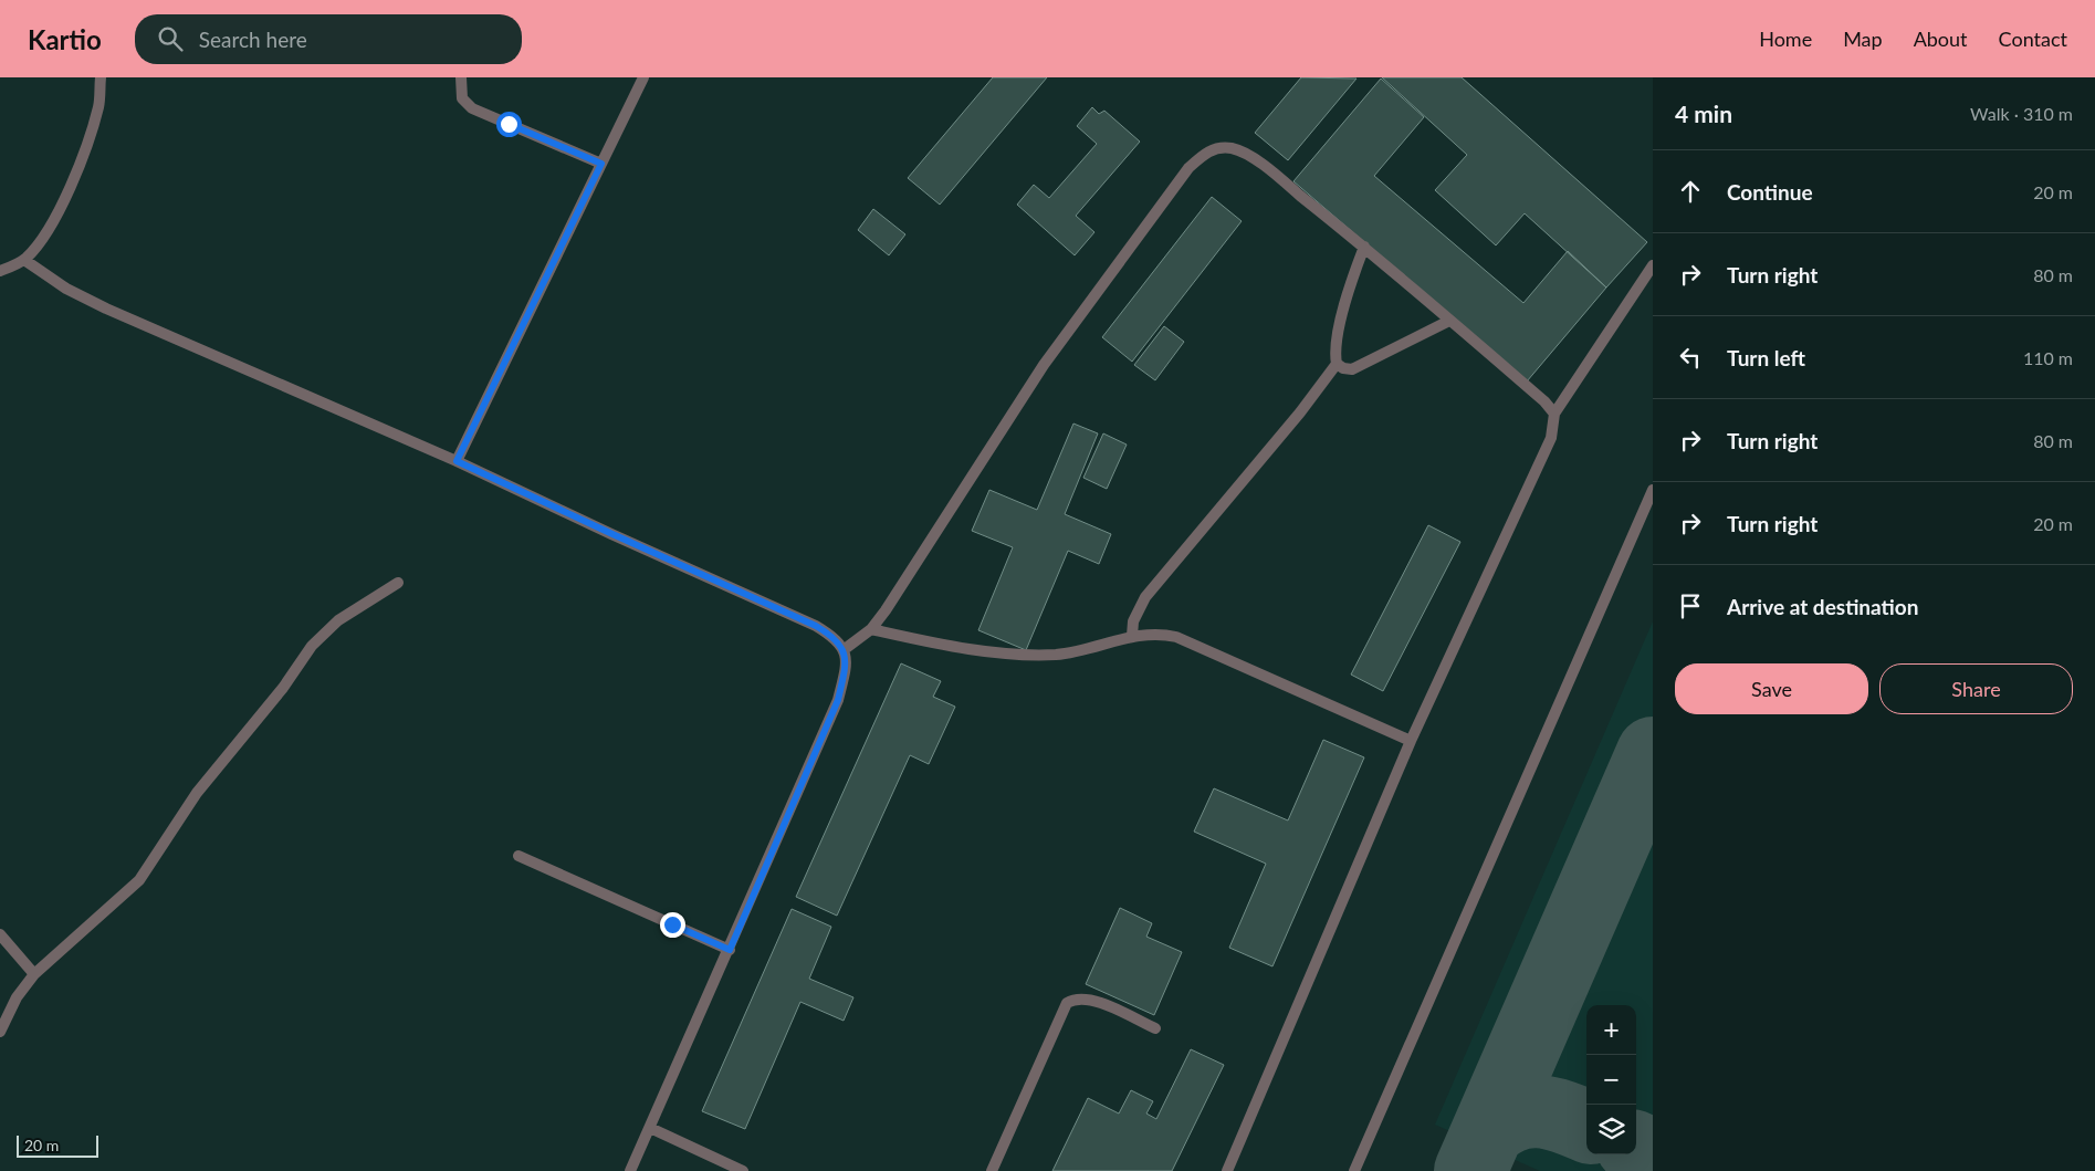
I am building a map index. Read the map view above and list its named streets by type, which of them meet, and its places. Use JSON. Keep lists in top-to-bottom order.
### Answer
{
  "scale_bar": "20 m",
  "page": {
    "header": "Kartio",
    "search": "Search here",
    "nav": [
      "Home",
      "Map",
      "About",
      "Contact"
    ],
    "heading": ["4 min", "Walk · 310 m"],
    "list": [
      ["Continue", "20 m"],
      ["Turn right", "80 m"],
      ["Turn left", "110 m"],
      ["Turn right", "80 m"],
      ["Turn right", "20 m"],
      "Arrive at destination"
    ],
    "buttons": ["Save", "Share"],
    "map_buttons": ["+", "−"],
    "scale": "20 m"
  }
}
